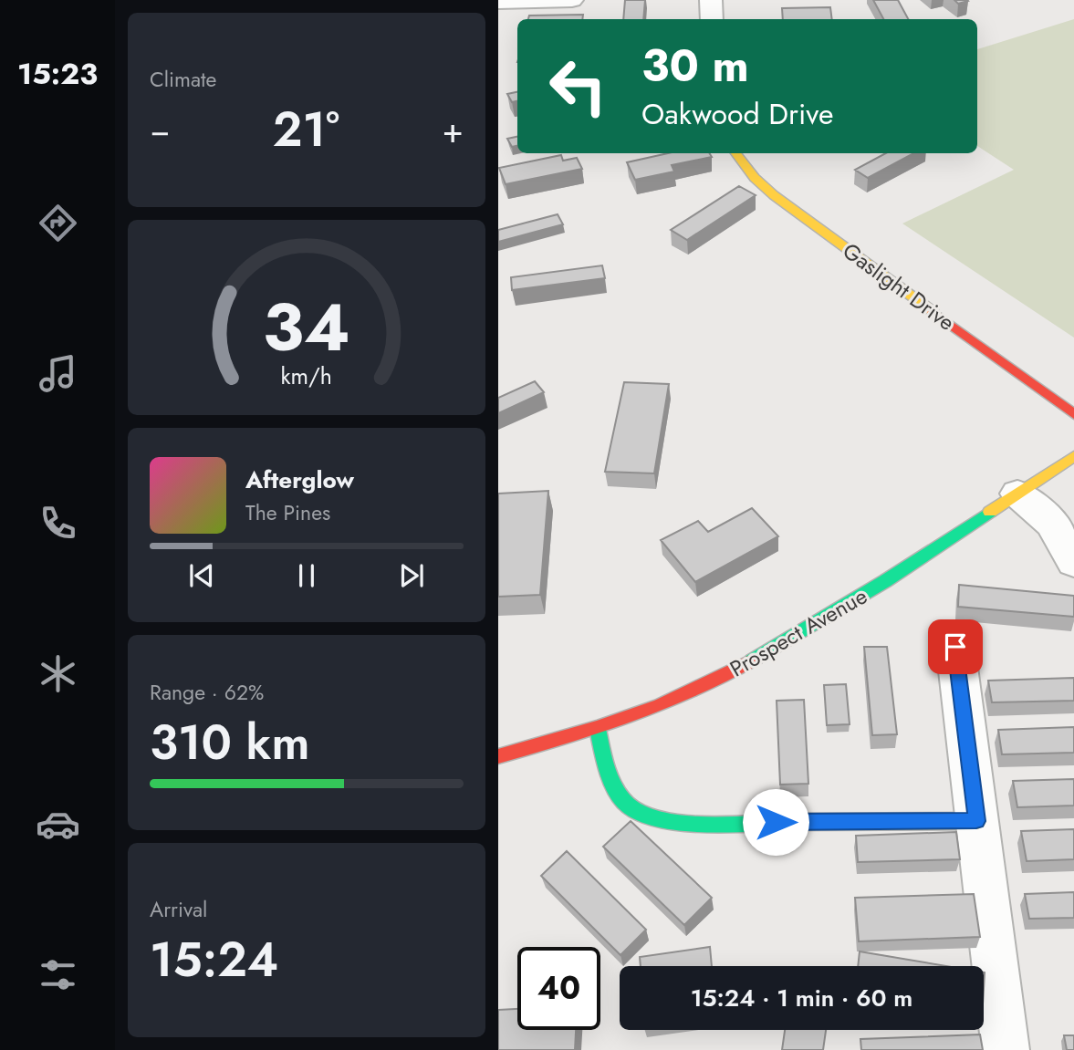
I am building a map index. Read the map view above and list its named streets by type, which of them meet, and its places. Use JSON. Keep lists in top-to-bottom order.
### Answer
{
  "streets": {
    "street": ["Gaslight Drive", "Prospect Avenue"]
  },
  "page": {
    "tabs": "15:23",
    "tile": [
      "Climate",
      ["Range · 62%", "310 km"],
      ["Arrival", "15:24"]
    ],
    "turn": ["30 m", "Oakwood Drive"],
    "heat": ["−", "21°", "+"],
    "song": ["Afterglow", "The Pines"],
    "limit": "40",
    "trip": "15:24 · 1 min · 60 m",
    "gauge": ["34", "km/h"]
  }
}
